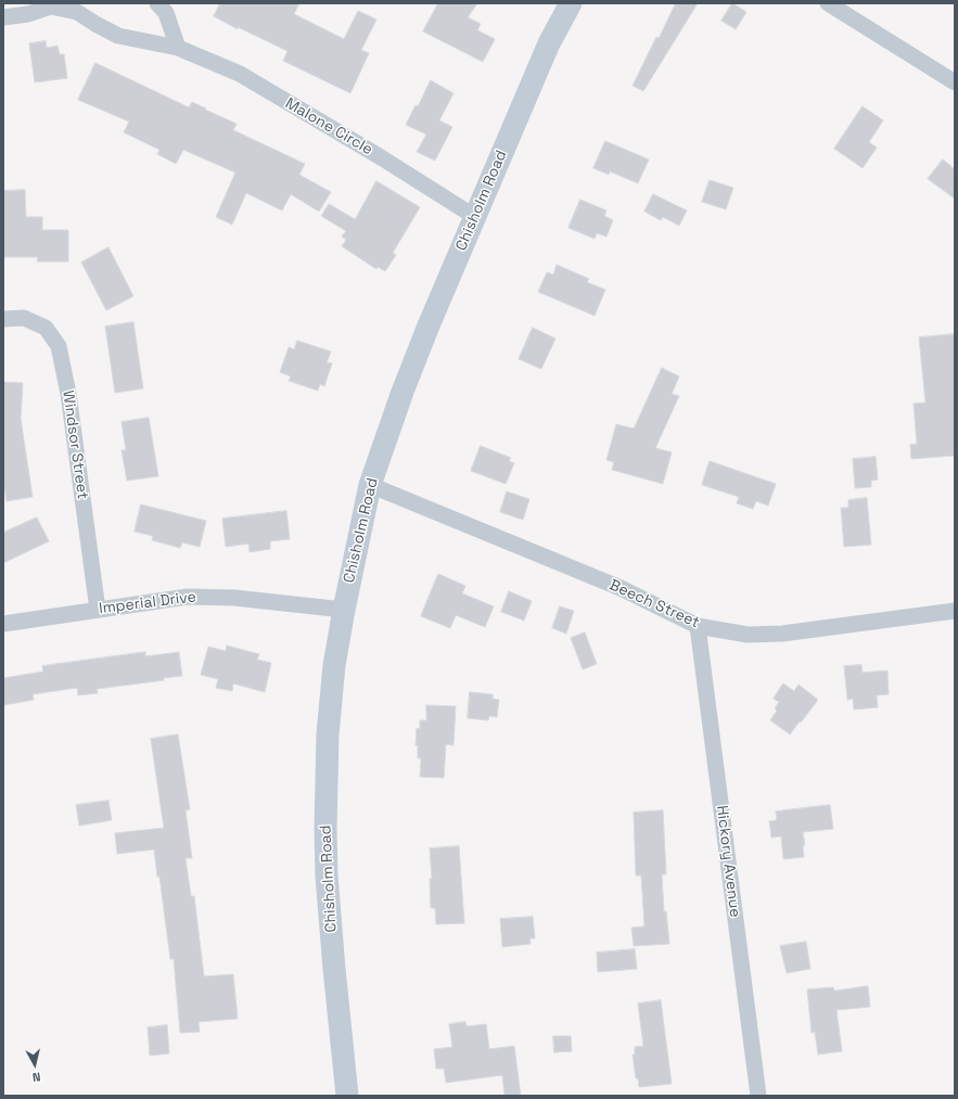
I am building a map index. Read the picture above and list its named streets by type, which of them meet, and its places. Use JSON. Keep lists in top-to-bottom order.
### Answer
{
  "streets": {
    "main road": ["Chisholm Road"],
    "street": [
      "Malone Circle",
      "Windsor Street",
      "Imperial Drive",
      "Beech Street",
      "Hickory Avenue"
    ]
  },
  "crossings": [
    ["Malone Circle", "Chisholm Road"],
    ["Chisholm Road", "Imperial Drive"],
    ["Chisholm Road", "Beech Street"],
    ["Windsor Street", "Imperial Drive"],
    ["Beech Street", "Hickory Avenue"]
  ],
  "north": "bottom"
}
